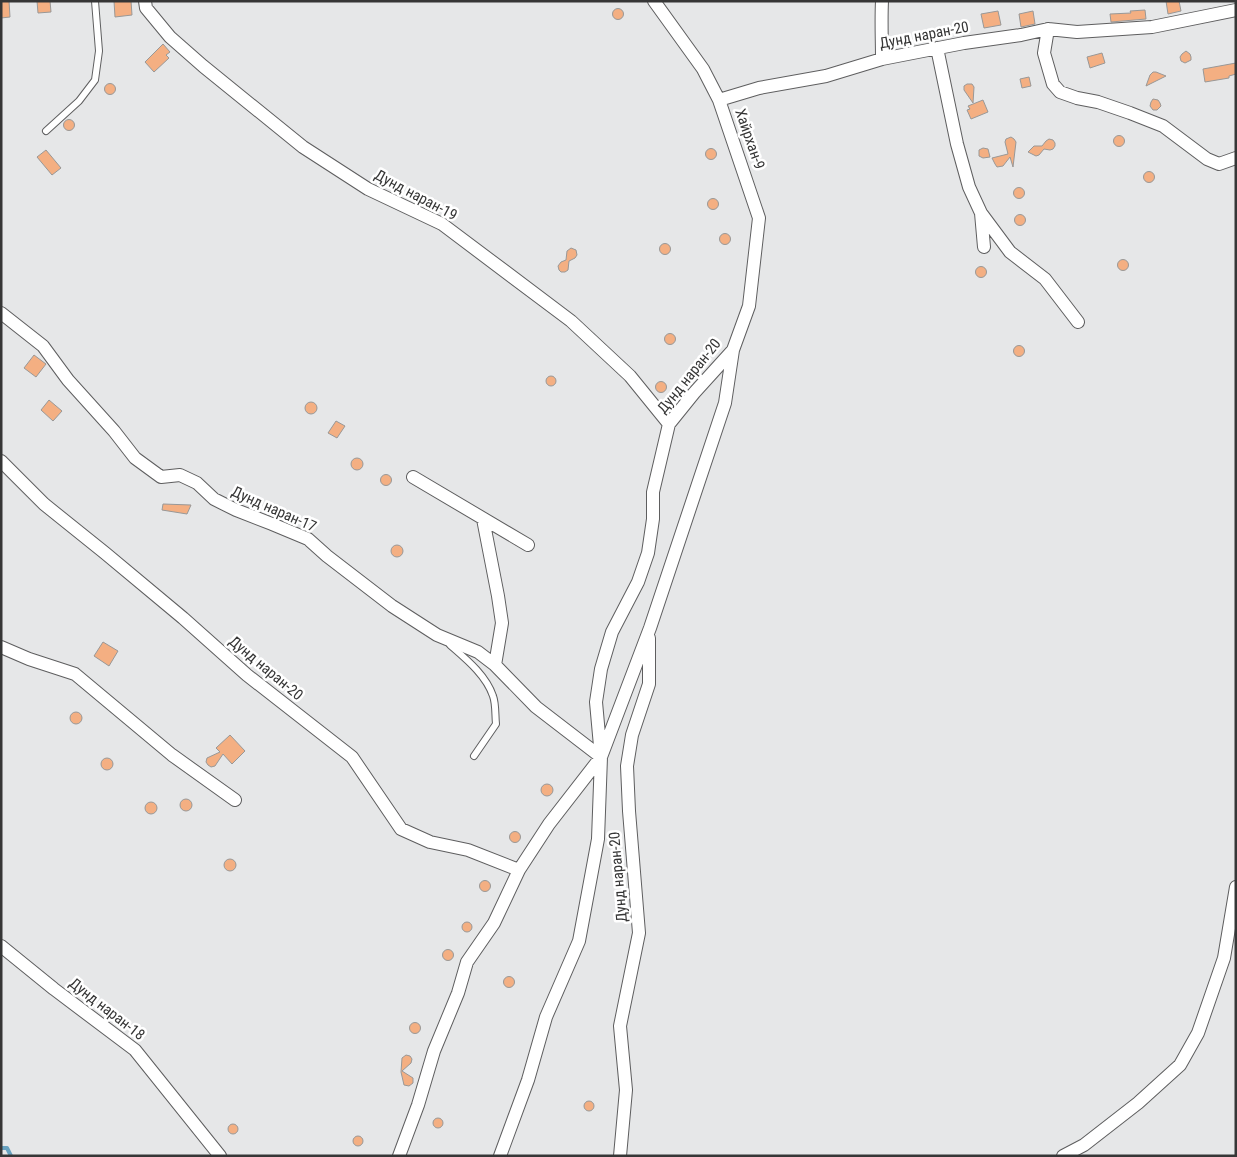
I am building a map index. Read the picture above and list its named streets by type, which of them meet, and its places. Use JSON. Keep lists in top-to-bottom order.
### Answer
{
  "streets": {
    "street": [
      "Дунд наран-20",
      "Хайрхан-9",
      "Дунд наран-19",
      "Дунд наран-17",
      "Дунд наран-18"
    ]
  },
  "crossings": [
    ["Дунд наран-20", "Хайрхан-9"],
    ["Дунд наран-20", "Дунд наран-19"],
    ["Дунд наран-20", "Дунд наран-17"]
  ]
}
